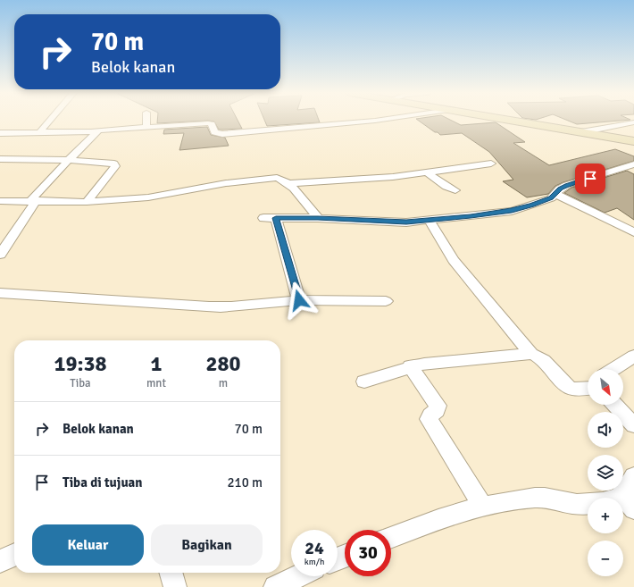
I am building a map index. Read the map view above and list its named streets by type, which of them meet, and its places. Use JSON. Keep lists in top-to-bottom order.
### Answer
{
  "north": "bottom right",
  "page": {
    "turn": ["70 m", "Belok kanan"],
    "eta": [
      "19:38",
      "Tiba",
      "1",
      "mnt",
      "280",
      "m"
    ],
    "map_buttons": ["+", "−"],
    "list": [
      {
        "name": "Belok kanan",
        "value": "70 m"
      },
      {
        "name": "Tiba di tujuan",
        "value": "210 m"
      }
    ],
    "buttons": ["Keluar", "Bagikan"],
    "speed": "24 km/h",
    "limit": "30"
  }
}
